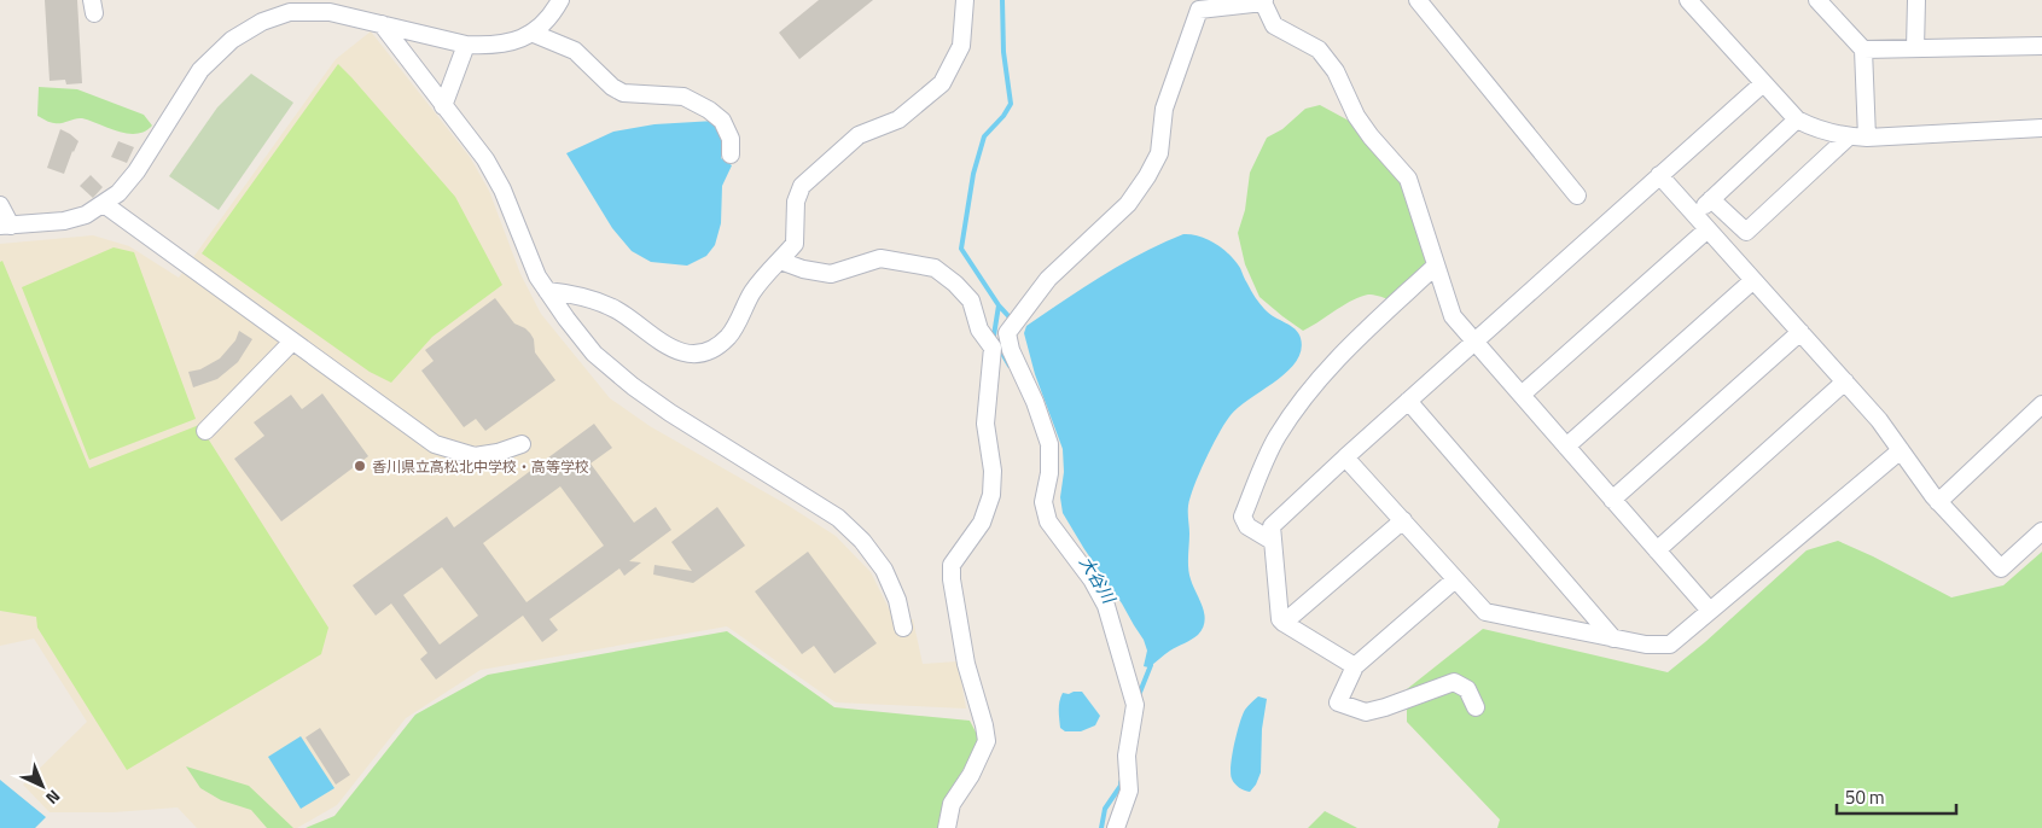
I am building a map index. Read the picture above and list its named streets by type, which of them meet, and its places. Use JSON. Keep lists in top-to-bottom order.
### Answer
{
  "water": ["大谷川"],
  "places": ["香川県立高松北中学校・高等学校"],
  "scale_bar": "50 m",
  "north": "bottom right"
}
